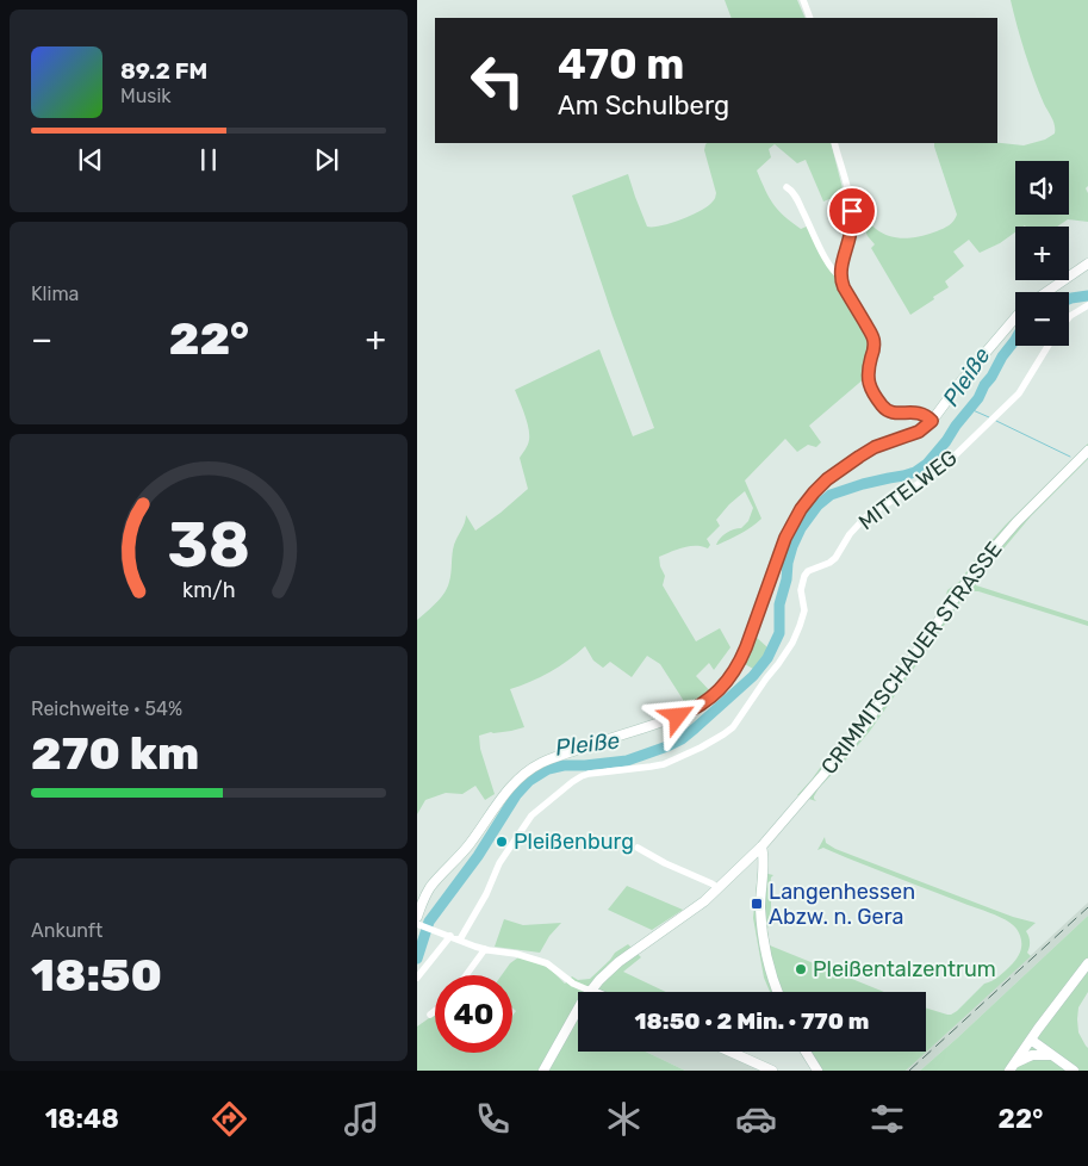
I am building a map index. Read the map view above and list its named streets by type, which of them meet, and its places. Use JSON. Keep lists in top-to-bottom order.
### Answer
{
  "streets": {
    "street": ["MITTELWEG", "CRIMMITSCHAUER STRASSE"]
  },
  "water": ["Pleiße"],
  "places": {
    "other": ["Pleißenburg", "Pleißentalzentrum"],
    "transit": ["Langenhessen Abzw. n. Gera"]
  },
  "page": {
    "turn": ["470 m", "Am Schulberg"],
    "song": ["89.2 FM", "Musik"],
    "map_buttons": ["+", "−"],
    "tile": [
      "Klima",
      ["Reichweite · 54%", "270 km"],
      ["Ankunft", "18:50"]
    ],
    "heat": ["−", "22°", "+"],
    "limit": "40",
    "trip": "18:50 · 2 Min. · 770 m",
    "tabs": ["18:48", "22°"],
    "gauge": ["38", "km/h"]
  }
}
